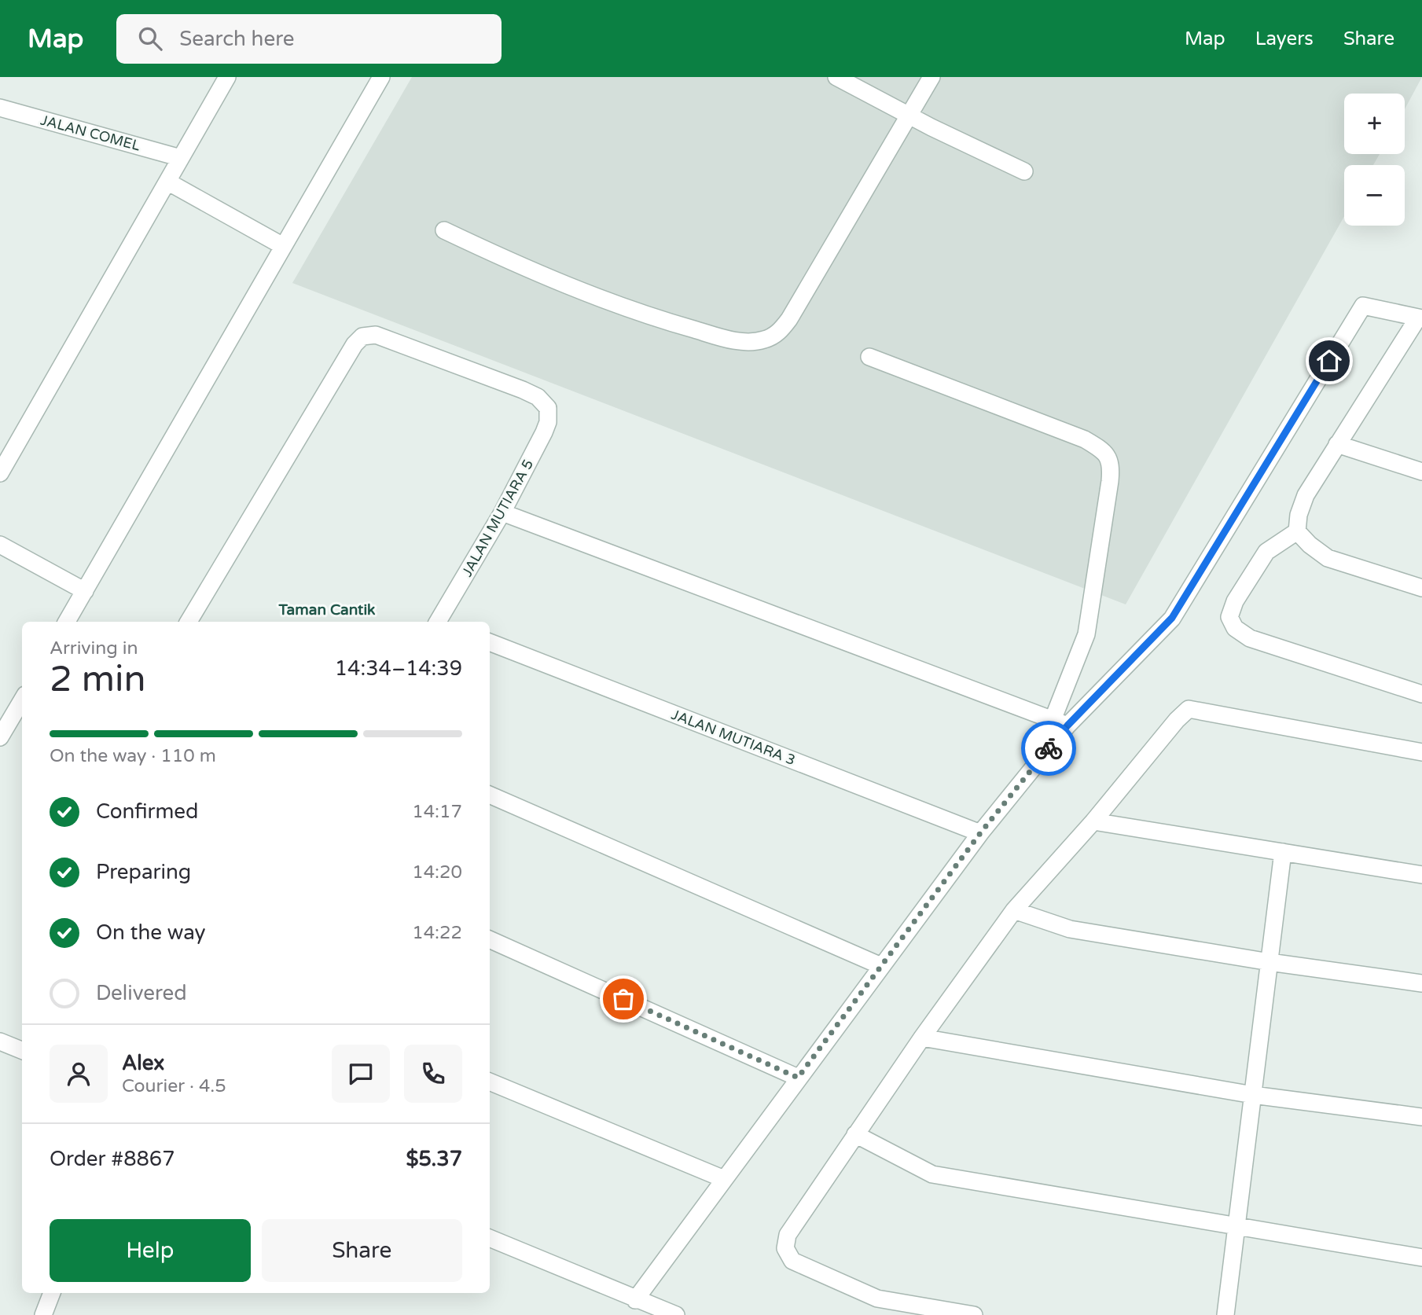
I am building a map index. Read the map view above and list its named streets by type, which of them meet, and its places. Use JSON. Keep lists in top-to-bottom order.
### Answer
{
  "streets": {
    "street": ["JALAN COMEL", "JALAN MUTIARA 5", "JALAN MUTIARA 3"]
  },
  "districts": ["Taman Cantik"],
  "page": {
    "header": "Map",
    "search": "Search here",
    "nav": ["Map", "Layers", "Share"],
    "map_buttons": ["+", "−"],
    "heading": ["2 min", "Arriving in", "14:34–14:39"],
    "panel": [
      "Alex",
      "Courier · 4.5",
      "Order #8867",
      "$5.37"
    ],
    "bar": "On the way · 110 m",
    "list": [
      ["Confirmed", "14:17"],
      ["Preparing", "14:20"],
      ["On the way", "14:22"],
      "Delivered"
    ],
    "buttons": ["Help", "Share"]
  }
}
